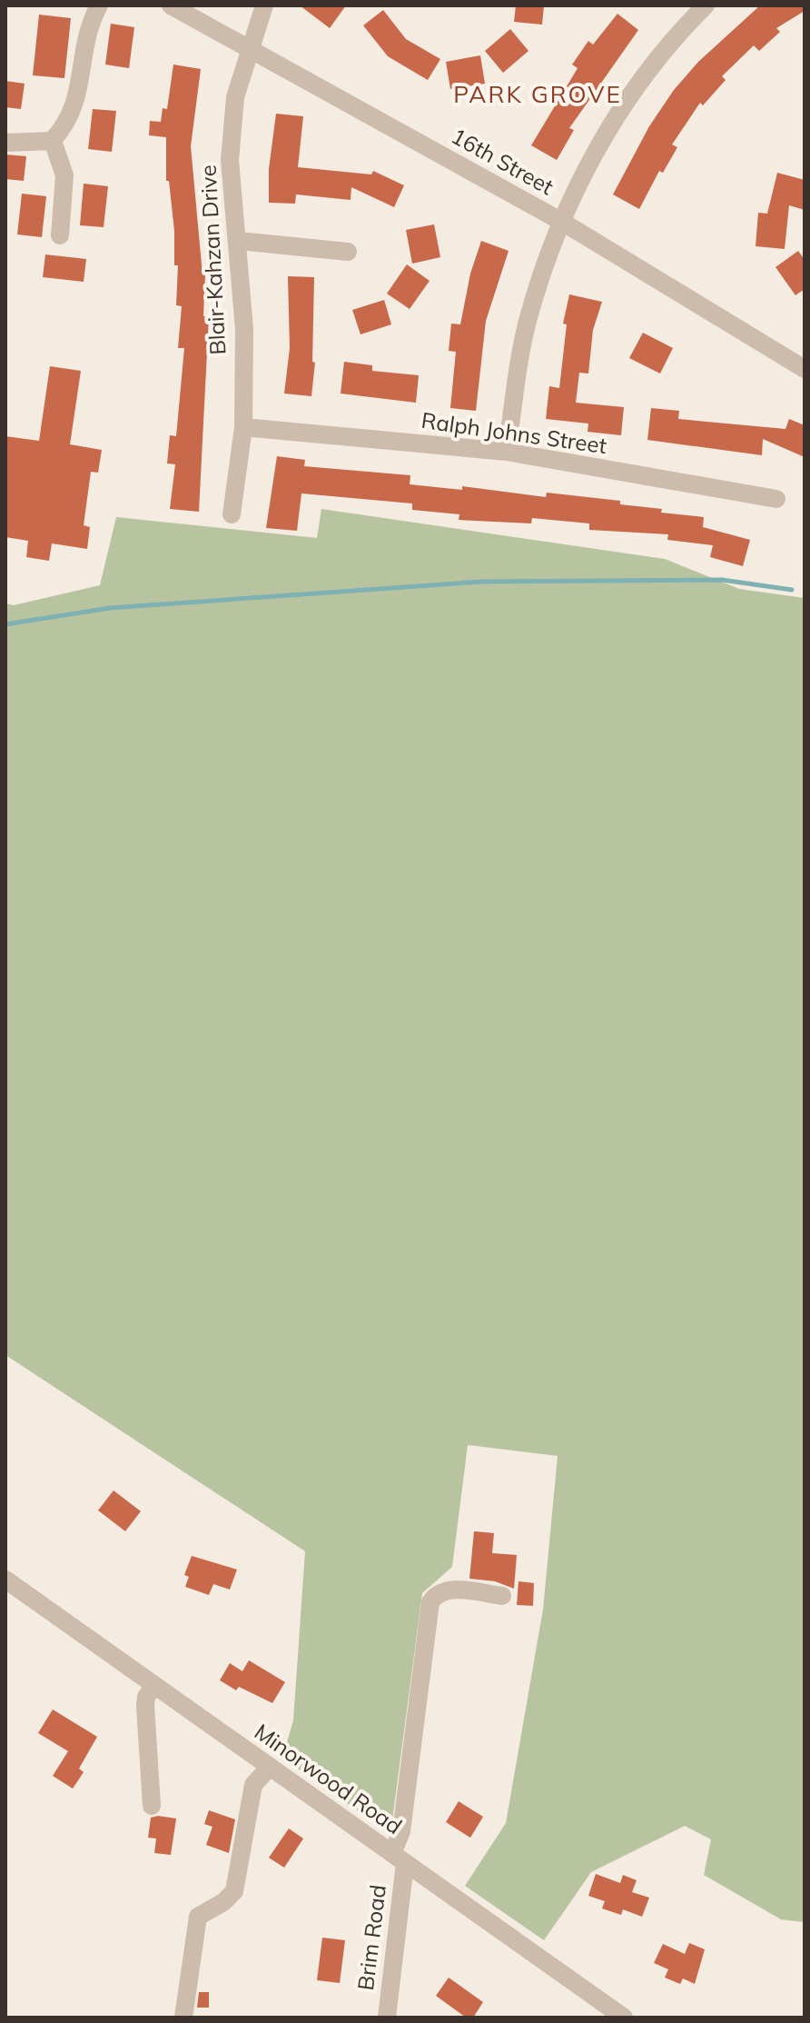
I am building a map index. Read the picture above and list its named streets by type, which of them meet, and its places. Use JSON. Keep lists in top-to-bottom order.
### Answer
{
  "streets": {
    "street": [
      "16th Street",
      "Blair-Kahzan Drive",
      "Ralph Johns Street",
      "Minorwood Road",
      "Brim Road"
    ]
  },
  "crossings": [
    ["16th Street", "Blair-Kahzan Drive"],
    ["Blair-Kahzan Drive", "Ralph Johns Street"],
    ["Minorwood Road", "Brim Road"]
  ],
  "districts": ["PARK GROVE"]
}
